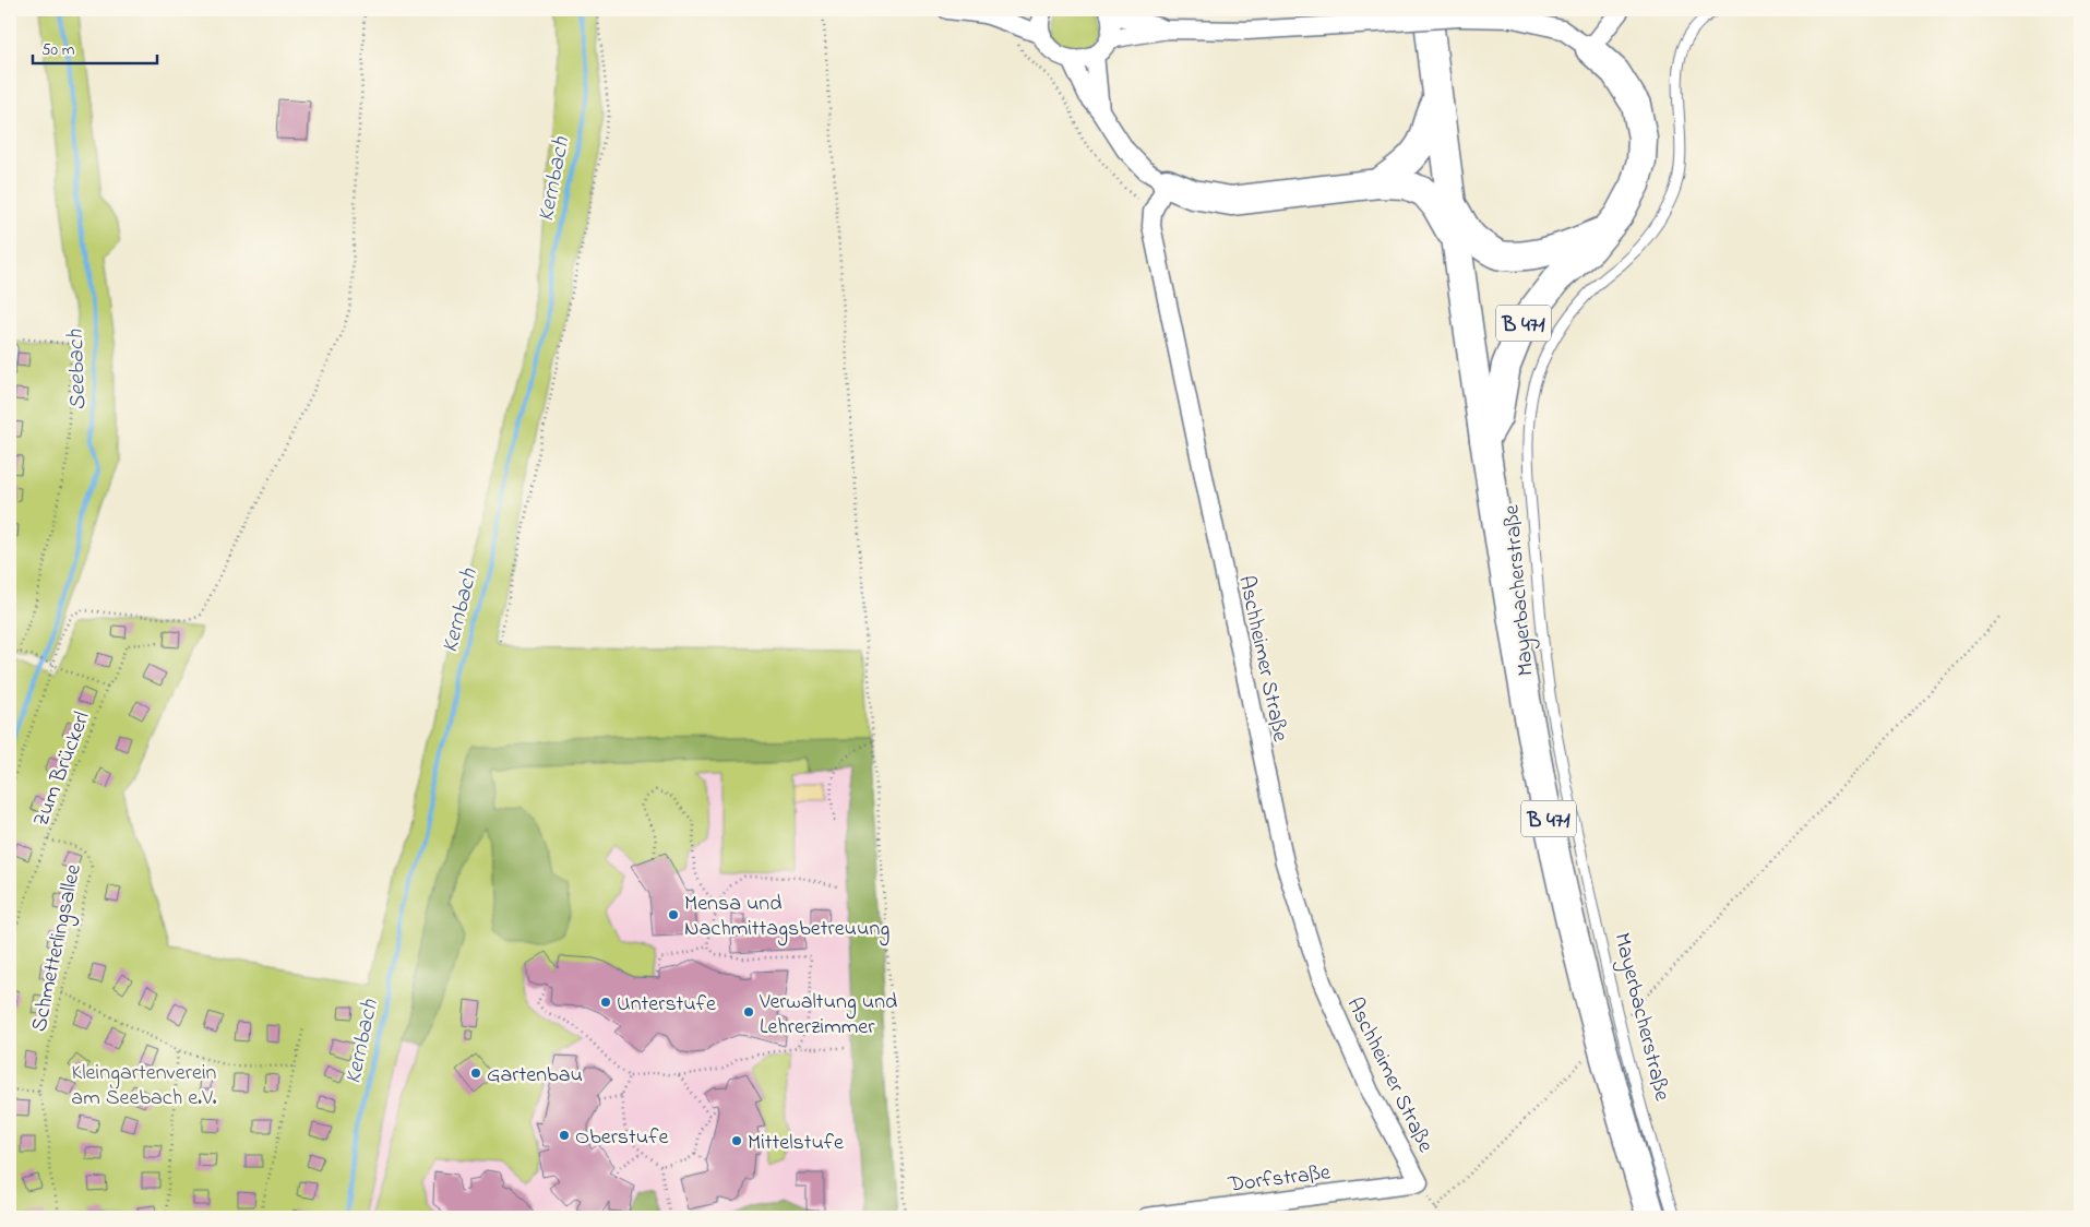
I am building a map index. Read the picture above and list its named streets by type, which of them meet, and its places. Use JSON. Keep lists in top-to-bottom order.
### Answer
{
  "streets": {
    "main road": ["B 471"],
    "street": ["Aschheimer Straße", "Dorfstraße"],
    "lane": ["Mayerbacherstraße"],
    "path": ["Zum Brückerl", "Schmetterlingsallee"]
  },
  "crossings": [
    ["Aschheimer Straße", "Dorfstraße"],
    ["Zum Brückerl", "Schmetterlingsallee"]
  ],
  "water": ["Kernbach", "Seebach"],
  "parks": ["Kleingartenverein am Seebach e.V."],
  "places": [
    "Mensa und Nachmittagsbetreuung",
    "Unterstufe",
    "Verwaltung und Lehrerzimmer",
    "Gartenbau",
    "Oberstufe",
    "Mittelstufe"
  ],
  "scale_bar": "50 m"
}
